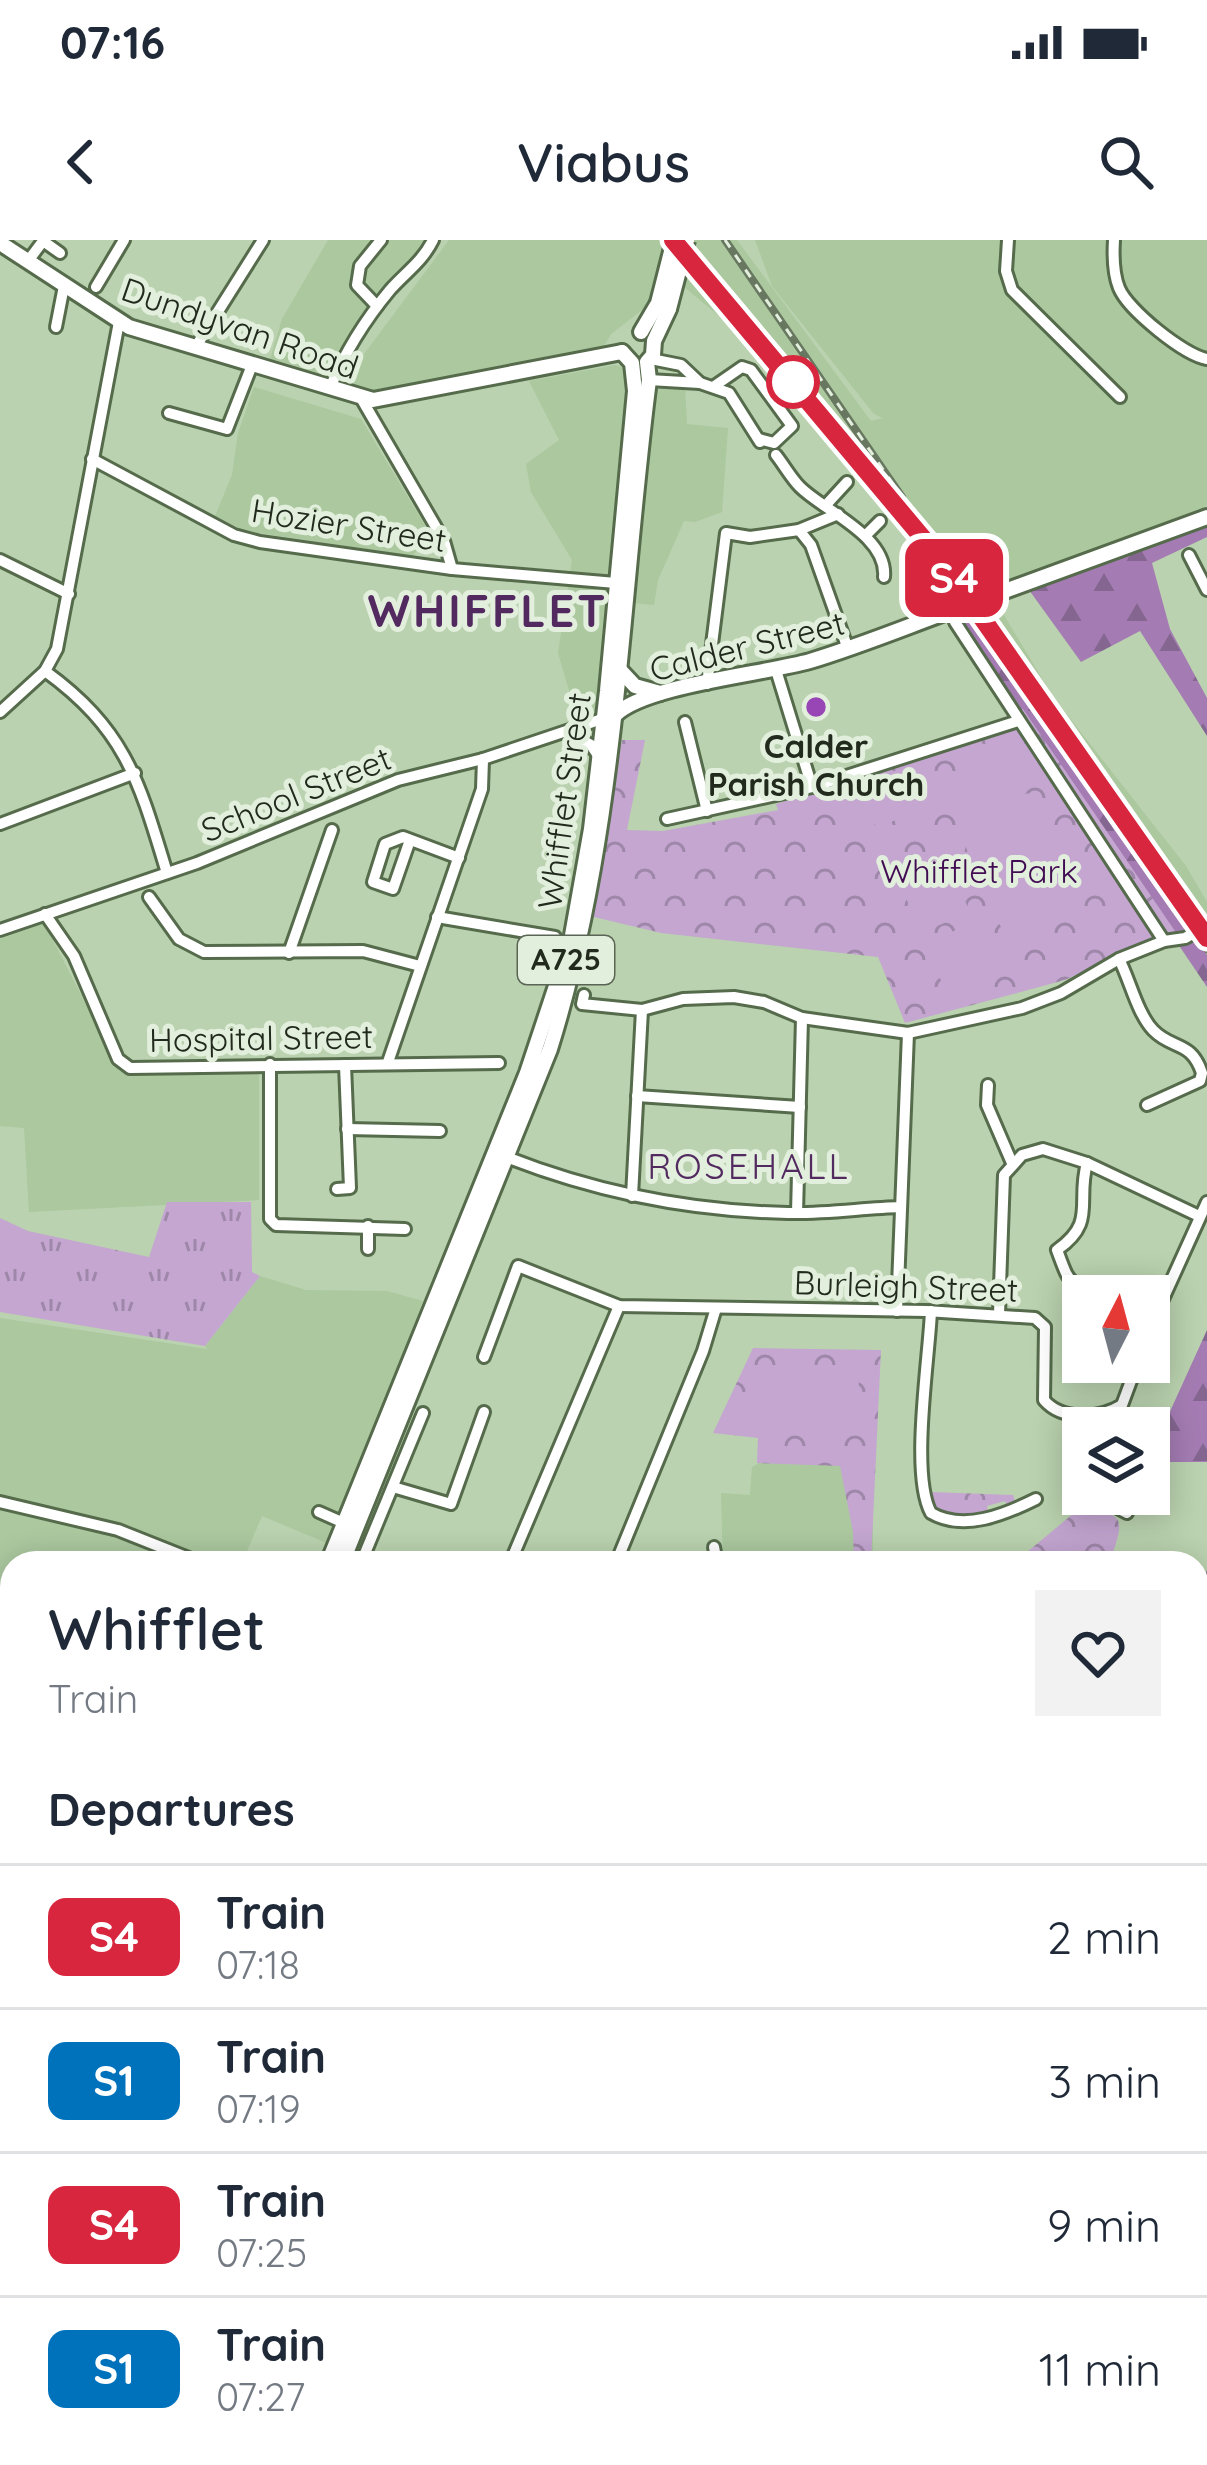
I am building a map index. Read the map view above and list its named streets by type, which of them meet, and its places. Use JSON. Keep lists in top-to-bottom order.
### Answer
{
  "streets": {
    "main road": [
      "Dundyvan Road",
      "Calder Street",
      "Whifflet Street",
      "A725"
    ],
    "street": [
      "Hozier Street",
      "School Street",
      "Hospital Street",
      "Burleigh Street"
    ]
  },
  "crossings": [
    ["Dundyvan Road", "Whifflet Street"],
    ["Dundyvan Road", "A725"],
    ["Hozier Street", "Whifflet Street"],
    ["Calder Street", "School Street"],
    ["Calder Street", "Whifflet Street"],
    ["School Street", "Whifflet Street"],
    ["School Street", "Hospital Street"],
    ["Whifflet Street", "A725"]
  ],
  "districts": ["WHIFFLET", "ROSEHALL"],
  "parks": ["Whifflet Park"],
  "places": ["Calder Parish Church"],
  "north": "top",
  "page": {
    "status": "07:16",
    "header": "Viabus",
    "on_map": "S4",
    "heading": [
      ["Whifflet", "Train"],
      "Departures"
    ],
    "list": [
      {
        "mark": "S4",
        "name": "Train",
        "note": "07:18",
        "value": "2 min"
      },
      {
        "mark": "S1",
        "name": "Train",
        "note": "07:19",
        "value": "3 min"
      },
      {
        "mark": "S4",
        "name": "Train",
        "note": "07:25",
        "value": "9 min"
      },
      {
        "mark": "S1",
        "name": "Train",
        "note": "07:27",
        "value": "11 min"
      }
    ]
  }
}
